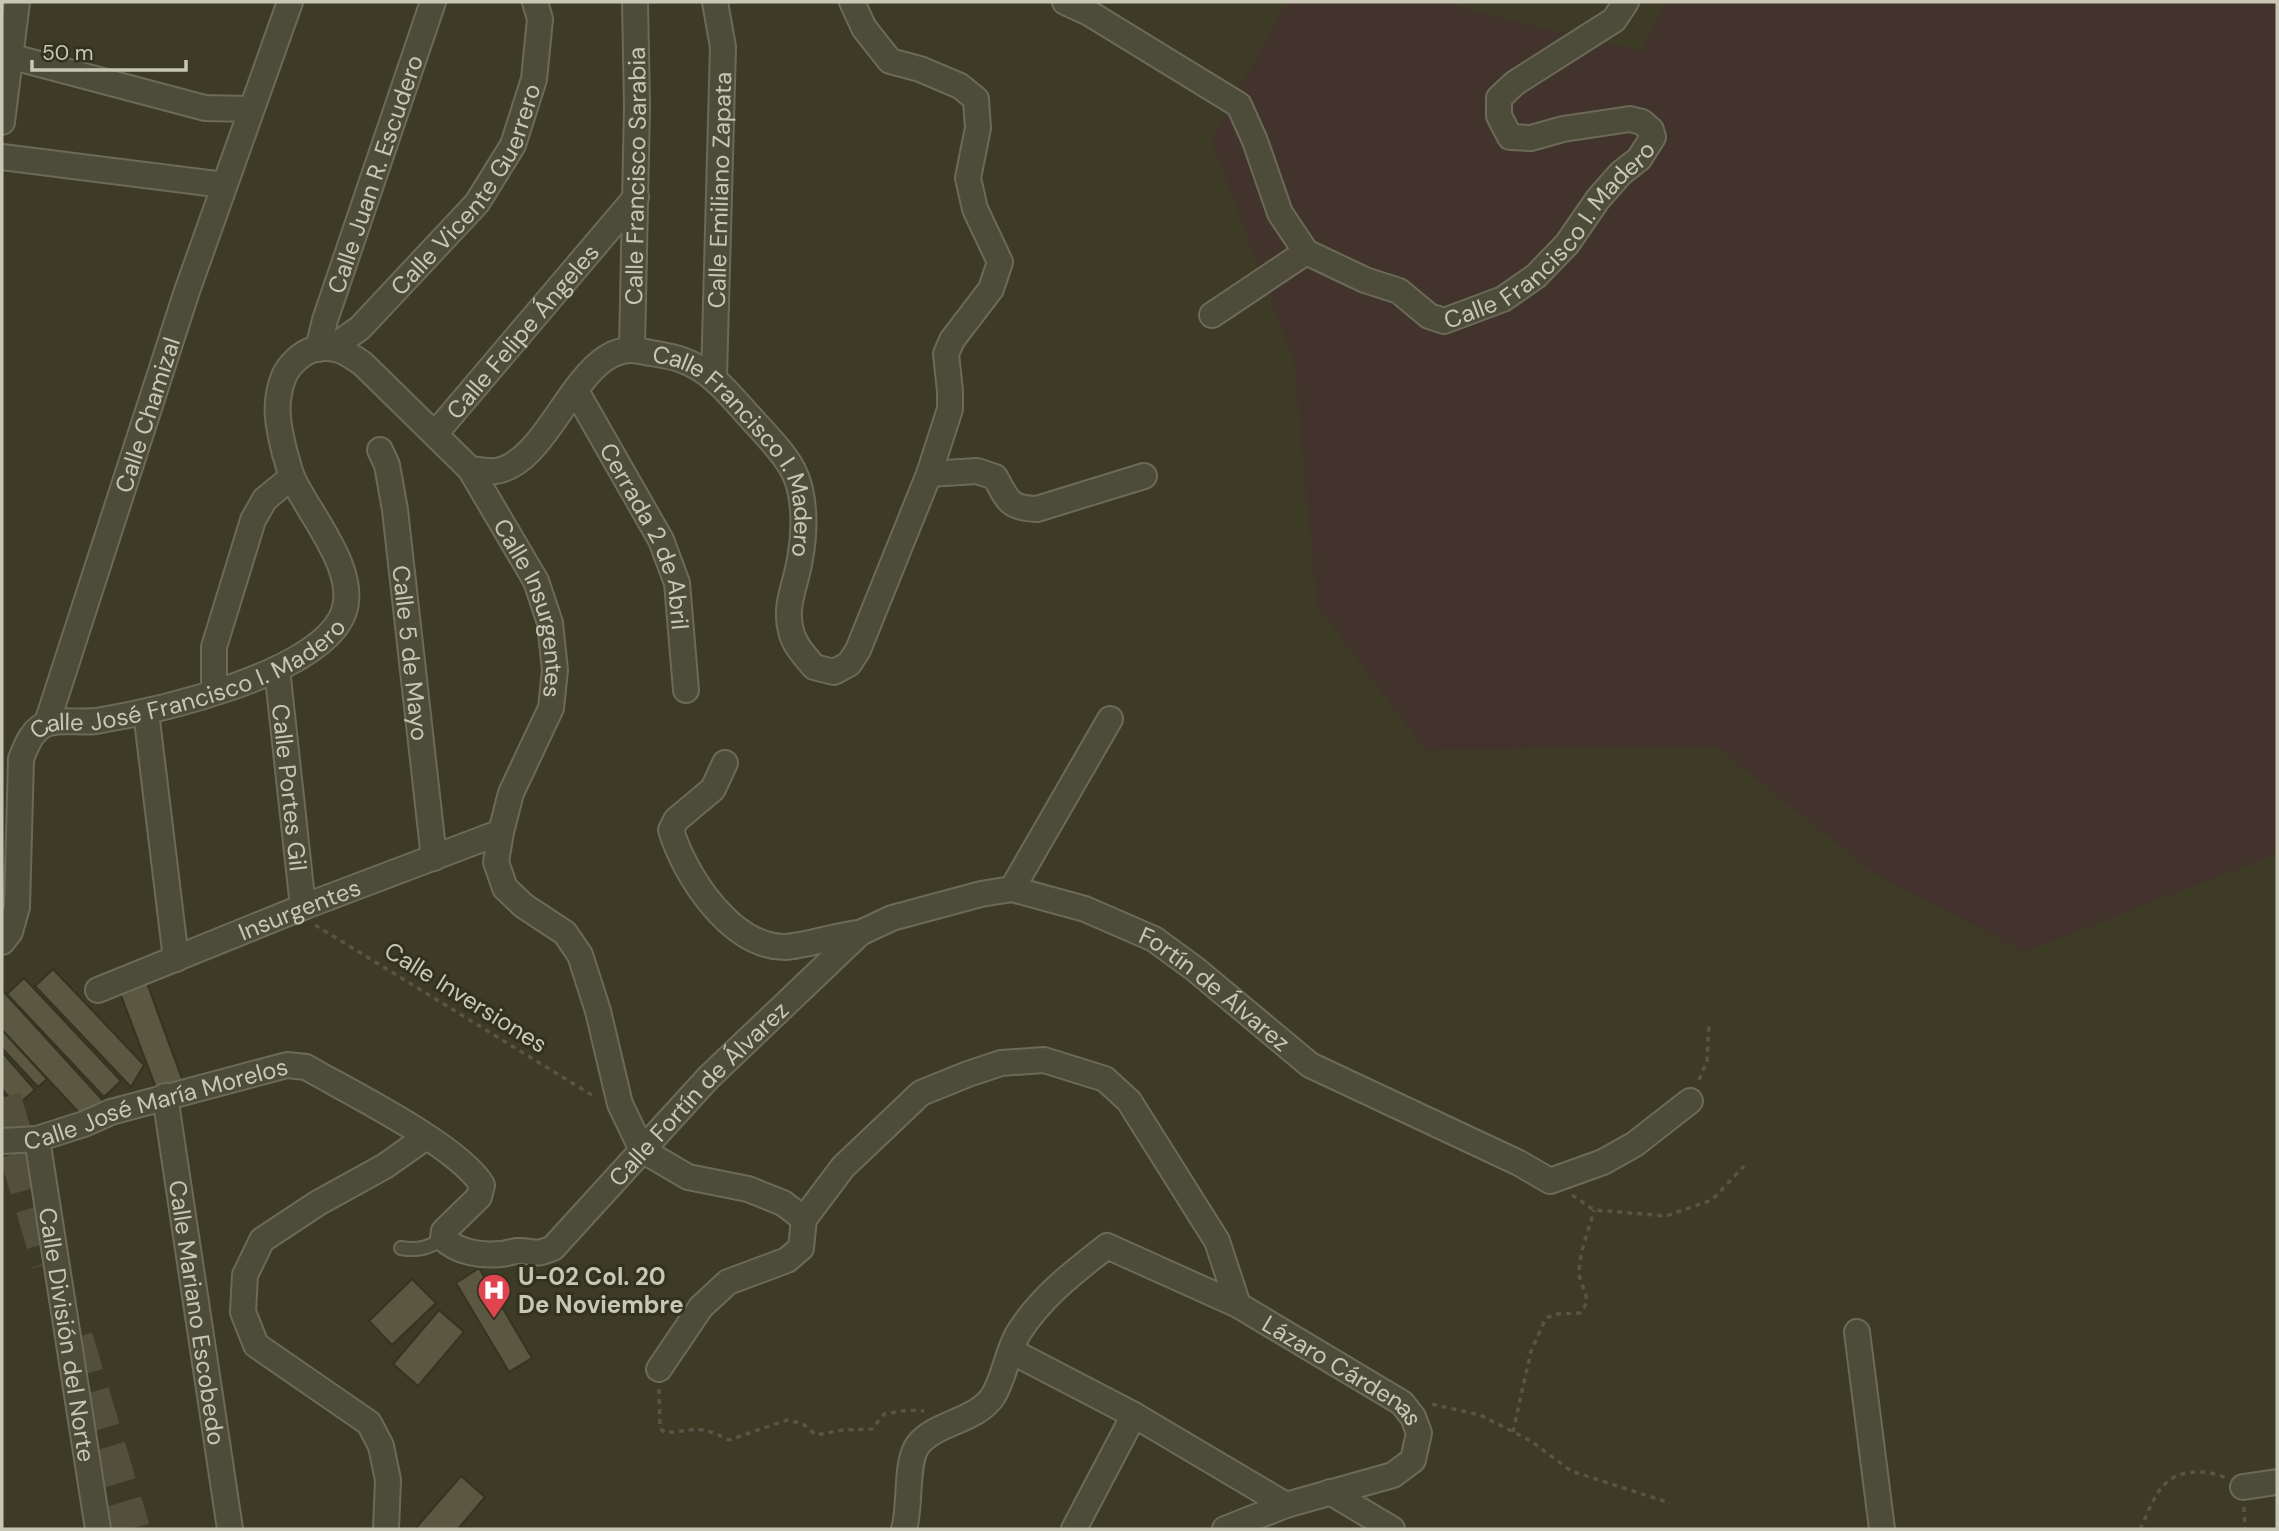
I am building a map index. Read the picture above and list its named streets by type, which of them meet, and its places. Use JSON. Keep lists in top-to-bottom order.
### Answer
{
  "streets": {
    "street": [
      "Calle Juan R. Escudero",
      "Calle Francisco Sarabia",
      "Calle Vicente Guerrero",
      "Calle Emiliano Zapata",
      "Calle Francisco I. Madero",
      "Calle Felipe Ángeles",
      "Calle Chamizal",
      "Cerrada 2 de Abril",
      "Calle Insurgentes",
      "Calle 5 de Mayo",
      "Calle José Francisco I. Madero",
      "Calle Portes Gil",
      "Insurgentes",
      "Fortín de Álvarez",
      "Calle Fortín de Álvarez",
      "Calle José María Morelos",
      "Calle Mariano Escobedo",
      "Calle División del Norte",
      "Lázaro Cárdenas"
    ],
    "path": ["Calle Inversiones"]
  },
  "crossings": [
    ["Calle Juan R. Escudero", "Calle Vicente Guerrero"],
    ["Calle Juan R. Escudero", "Calle José Francisco I. Madero"],
    ["Calle Francisco Sarabia", "Calle Francisco I. Madero"],
    ["Calle Francisco Sarabia", "Calle Felipe Ángeles"],
    ["Calle Vicente Guerrero", "Calle José Francisco I. Madero"],
    ["Calle Emiliano Zapata", "Calle Francisco I. Madero"],
    ["Calle Francisco I. Madero", "Cerrada 2 de Abril"],
    ["Calle Francisco I. Madero", "Calle Insurgentes"],
    ["Calle Chamizal", "Calle José Francisco I. Madero"],
    ["Calle Insurgentes", "Insurgentes"],
    ["Calle Insurgentes", "Calle Inversiones"],
    ["Calle Insurgentes", "Calle Fortín de Álvarez"],
    ["Calle 5 de Mayo", "Insurgentes"],
    ["Calle José Francisco I. Madero", "Calle Portes Gil"],
    ["Calle Portes Gil", "Insurgentes"],
    ["Calle Portes Gil", "Calle Inversiones"],
    ["Insurgentes", "Calle Inversiones"],
    ["Fortín de Álvarez", "Calle Fortín de Álvarez"],
    ["Calle Fortín de Álvarez", "Calle José María Morelos"],
    ["Calle José María Morelos", "Calle Mariano Escobedo"],
    ["Calle José María Morelos", "Calle División del Norte"]
  ],
  "places": {
    "hospital": ["U-02 Col. 20 De Noviembre"]
  },
  "scale_bar": "50 m"
}
